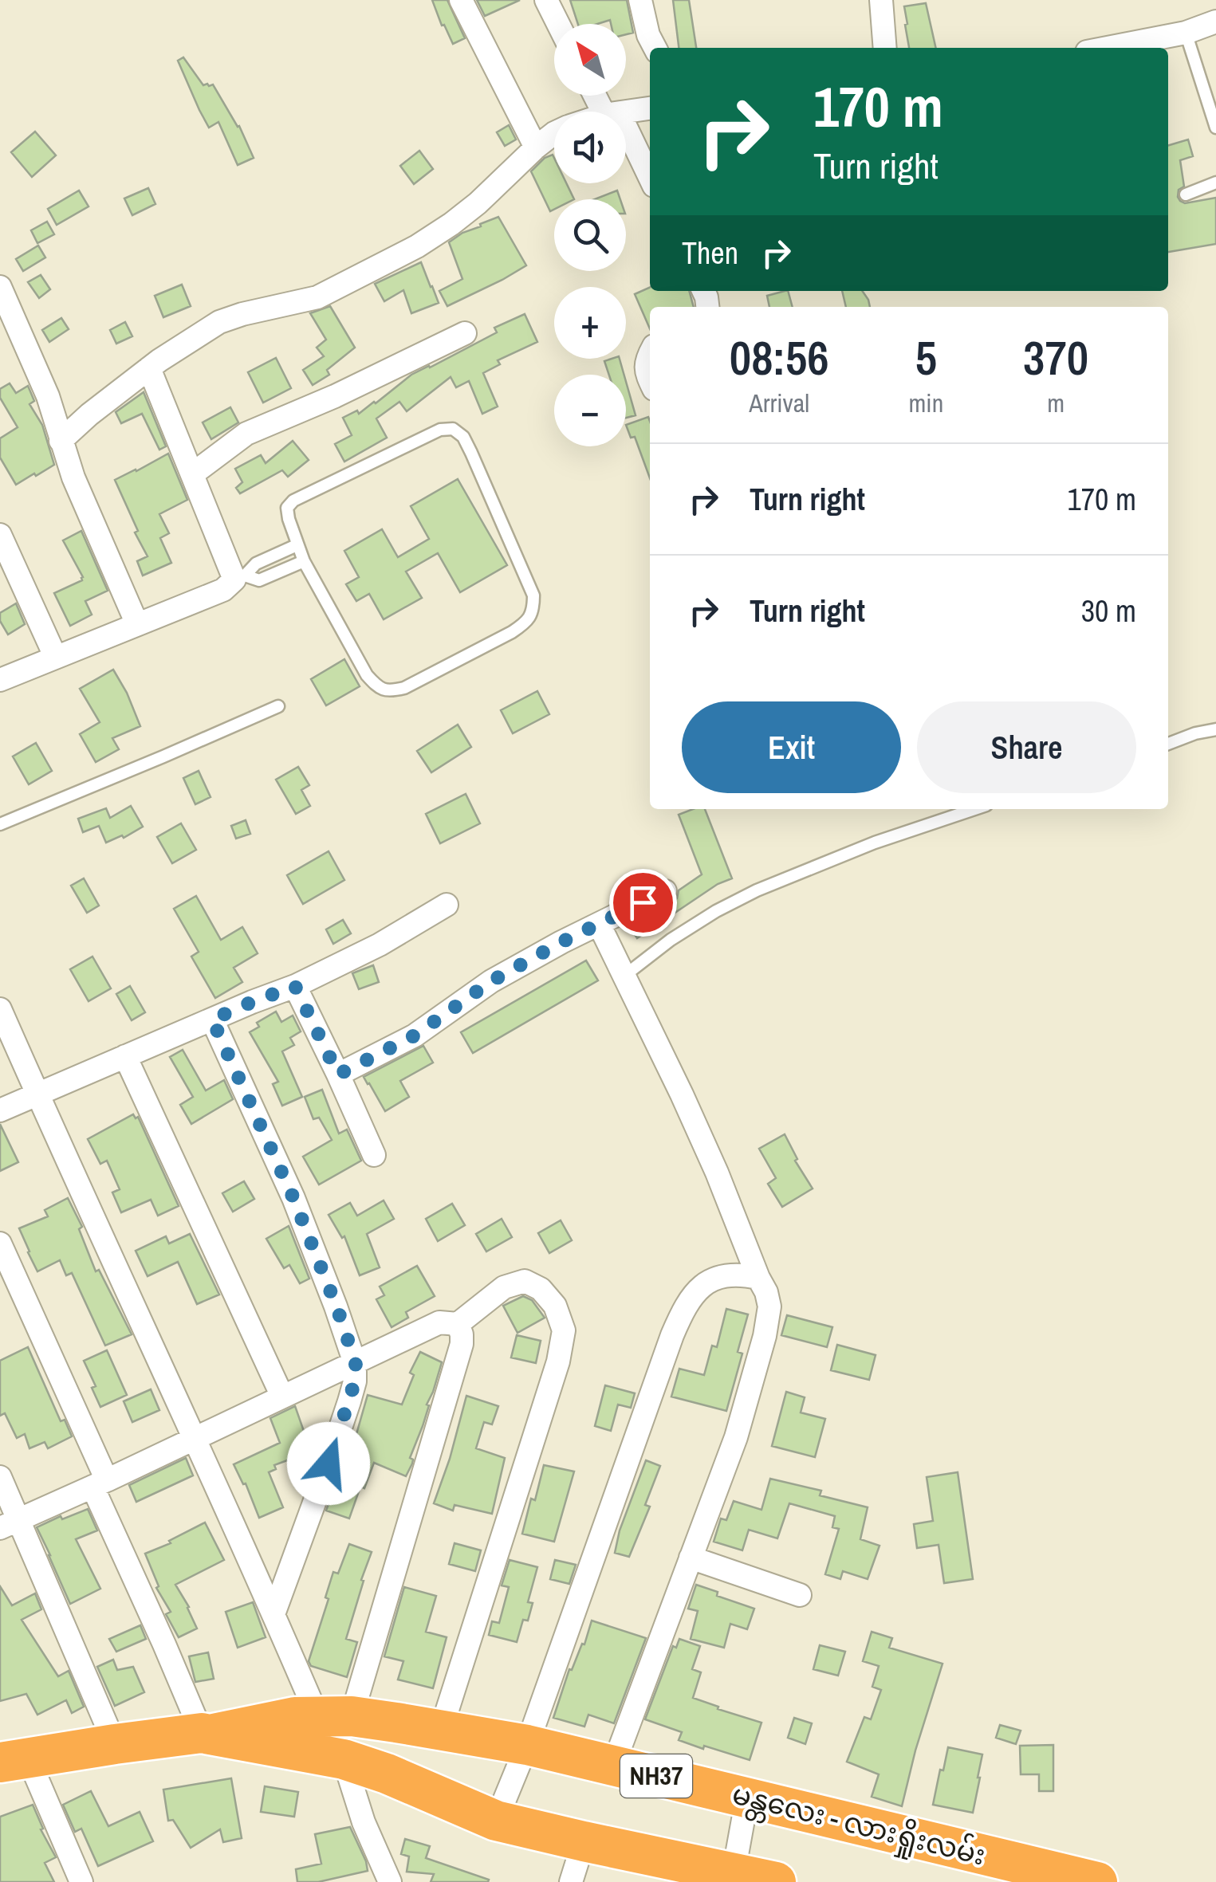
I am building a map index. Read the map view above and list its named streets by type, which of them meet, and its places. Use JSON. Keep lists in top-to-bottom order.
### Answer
{
  "streets": {
    "highway": ["NH37", "မန္တလေး - လားရှိုးလမ်း"]
  },
  "crossings": [
    ["NH37", "မန္တလေး - လားရှိုးလမ်း"]
  ],
  "north": "top left",
  "page": {
    "map_buttons": ["+", "−"],
    "turn": ["170 m", "Turn right"],
    "then": "Then",
    "eta": [
      "08:56",
      "Arrival",
      "5",
      "min",
      "370",
      "m"
    ],
    "list": [
      {
        "name": "Turn right",
        "value": "170 m"
      },
      {
        "name": "Turn right",
        "value": "30 m"
      }
    ],
    "buttons": ["Exit", "Share"]
  }
}
